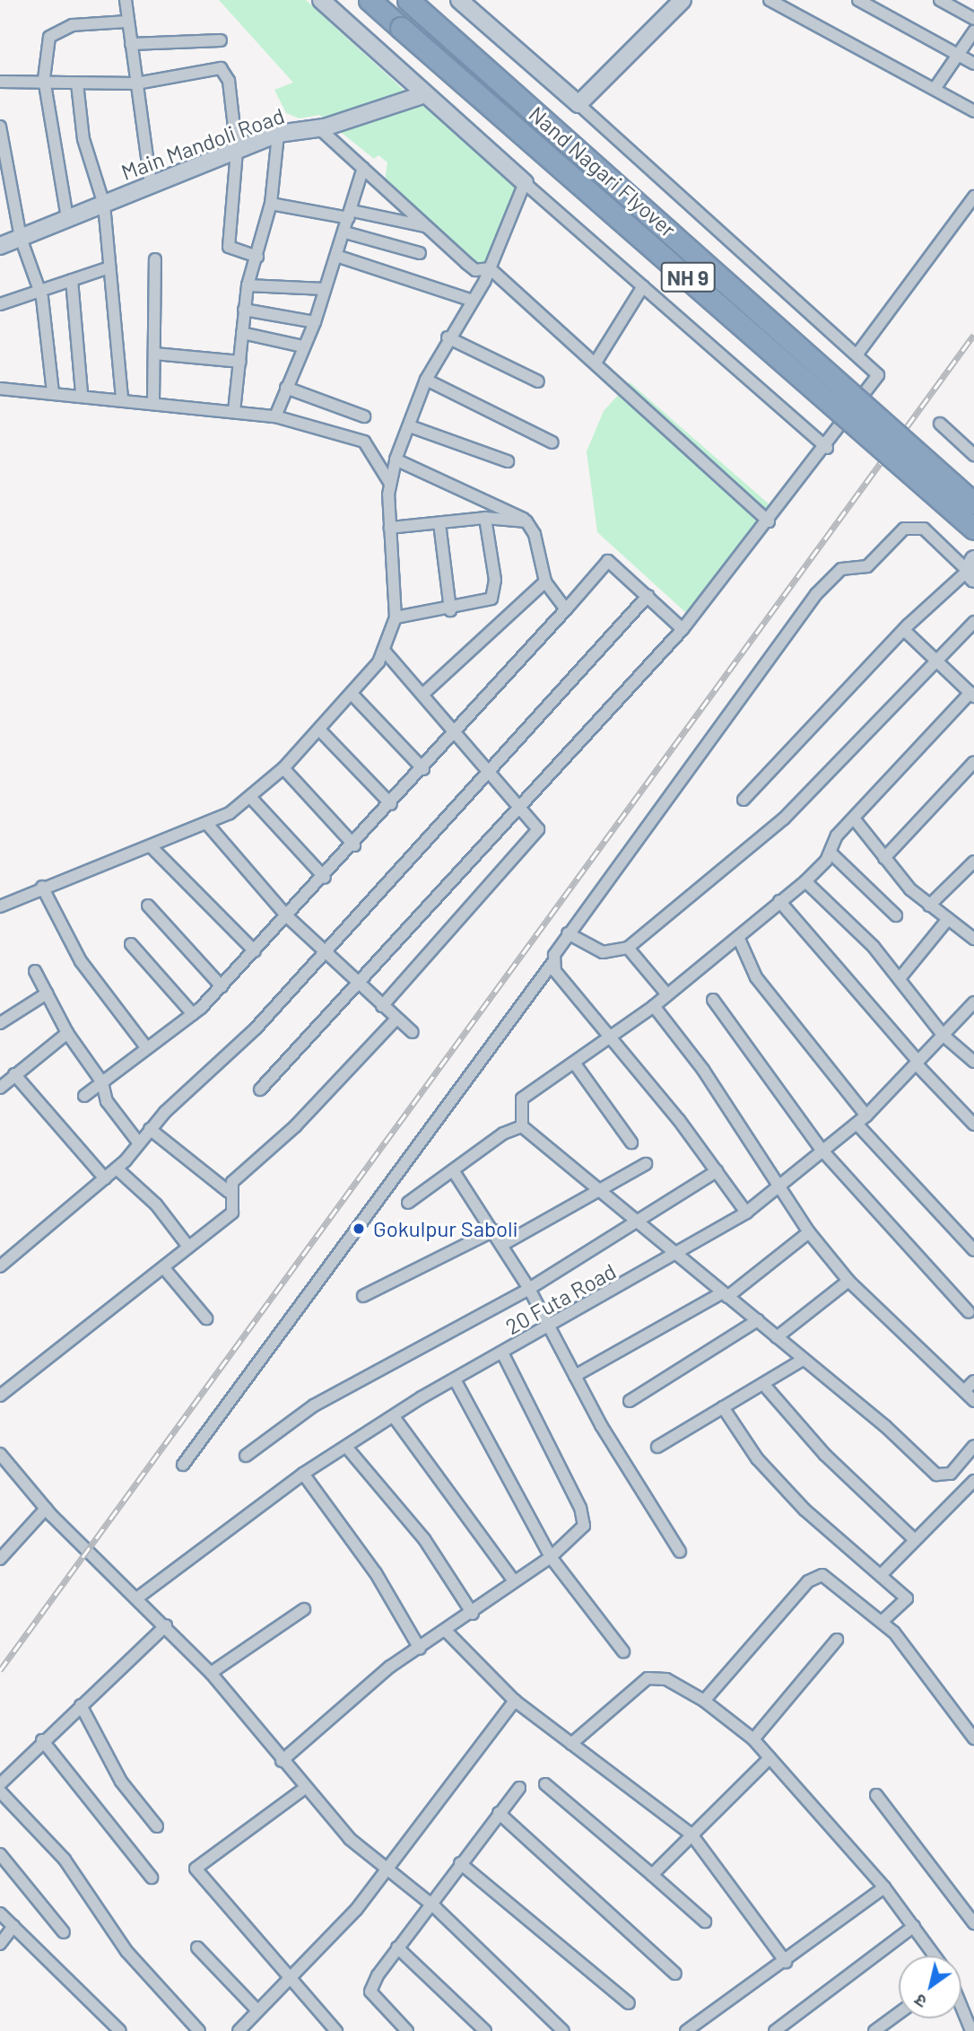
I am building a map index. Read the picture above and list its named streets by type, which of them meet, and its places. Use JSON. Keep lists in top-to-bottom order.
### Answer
{
  "streets": {
    "highway": ["Nand Nagari Flyover", "NH 9"],
    "street": ["Main Mandoli Road", "20 Futa Road"]
  },
  "places": ["Gokulpur Saboli"],
  "north": "bottom left"
}
